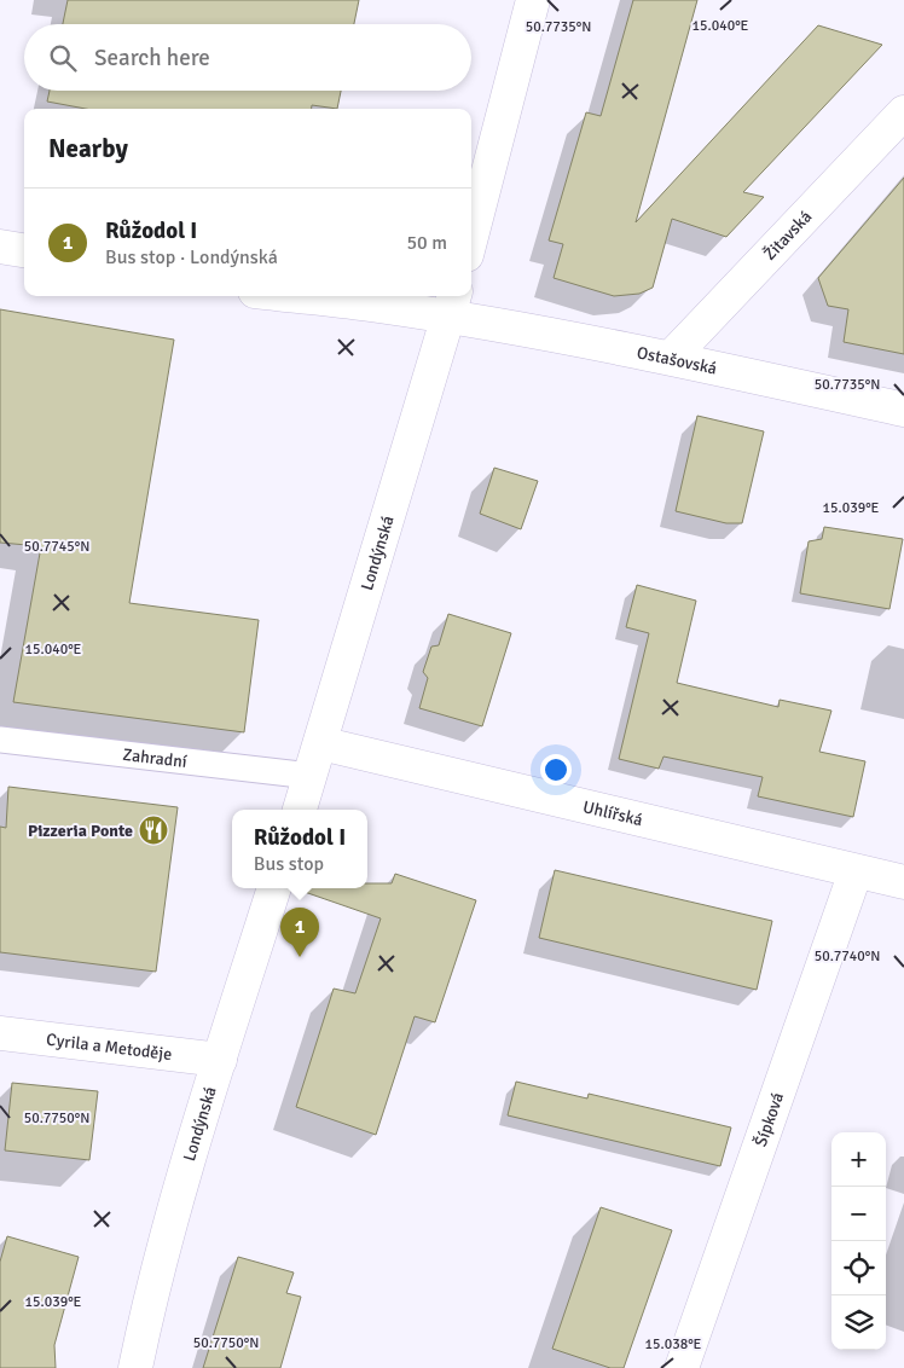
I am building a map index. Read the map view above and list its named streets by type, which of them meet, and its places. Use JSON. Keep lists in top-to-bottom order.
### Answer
{
  "streets": {
    "street": [
      "Žitavská",
      "Ostašovská",
      "Londýnská",
      "Uhlířská",
      "Cyrila a Metoděje",
      "Šípková"
    ],
    "lane": ["Zahradní"]
  },
  "crossings": [
    ["Žitavská", "Ostašovská"],
    ["Ostašovská", "Londýnská"],
    ["Londýnská", "Zahradní"],
    ["Londýnská", "Uhlířská"],
    ["Londýnská", "Cyrila a Metoděje"],
    ["Uhlířská", "Šípková"]
  ],
  "places": {
    "restaurant": ["Pizzeria Ponte"]
  },
  "page": {
    "search": "Search here",
    "heading": "Nearby",
    "list": [
      {
        "mark": "1",
        "name": "Růžodol I",
        "note": "Bus stop · Londýnská",
        "value": "50 m"
      }
    ],
    "popup": ["Růžodol I", "Bus stop"],
    "pins": "1",
    "map_buttons": ["+", "−"]
  },
  "coordinates": [
    "15.040°E",
    "50.7735°N",
    "15.039°E",
    "50.7745°N",
    "50.7740°N",
    "50.7750°N",
    "15.038°E"
  ]
}
